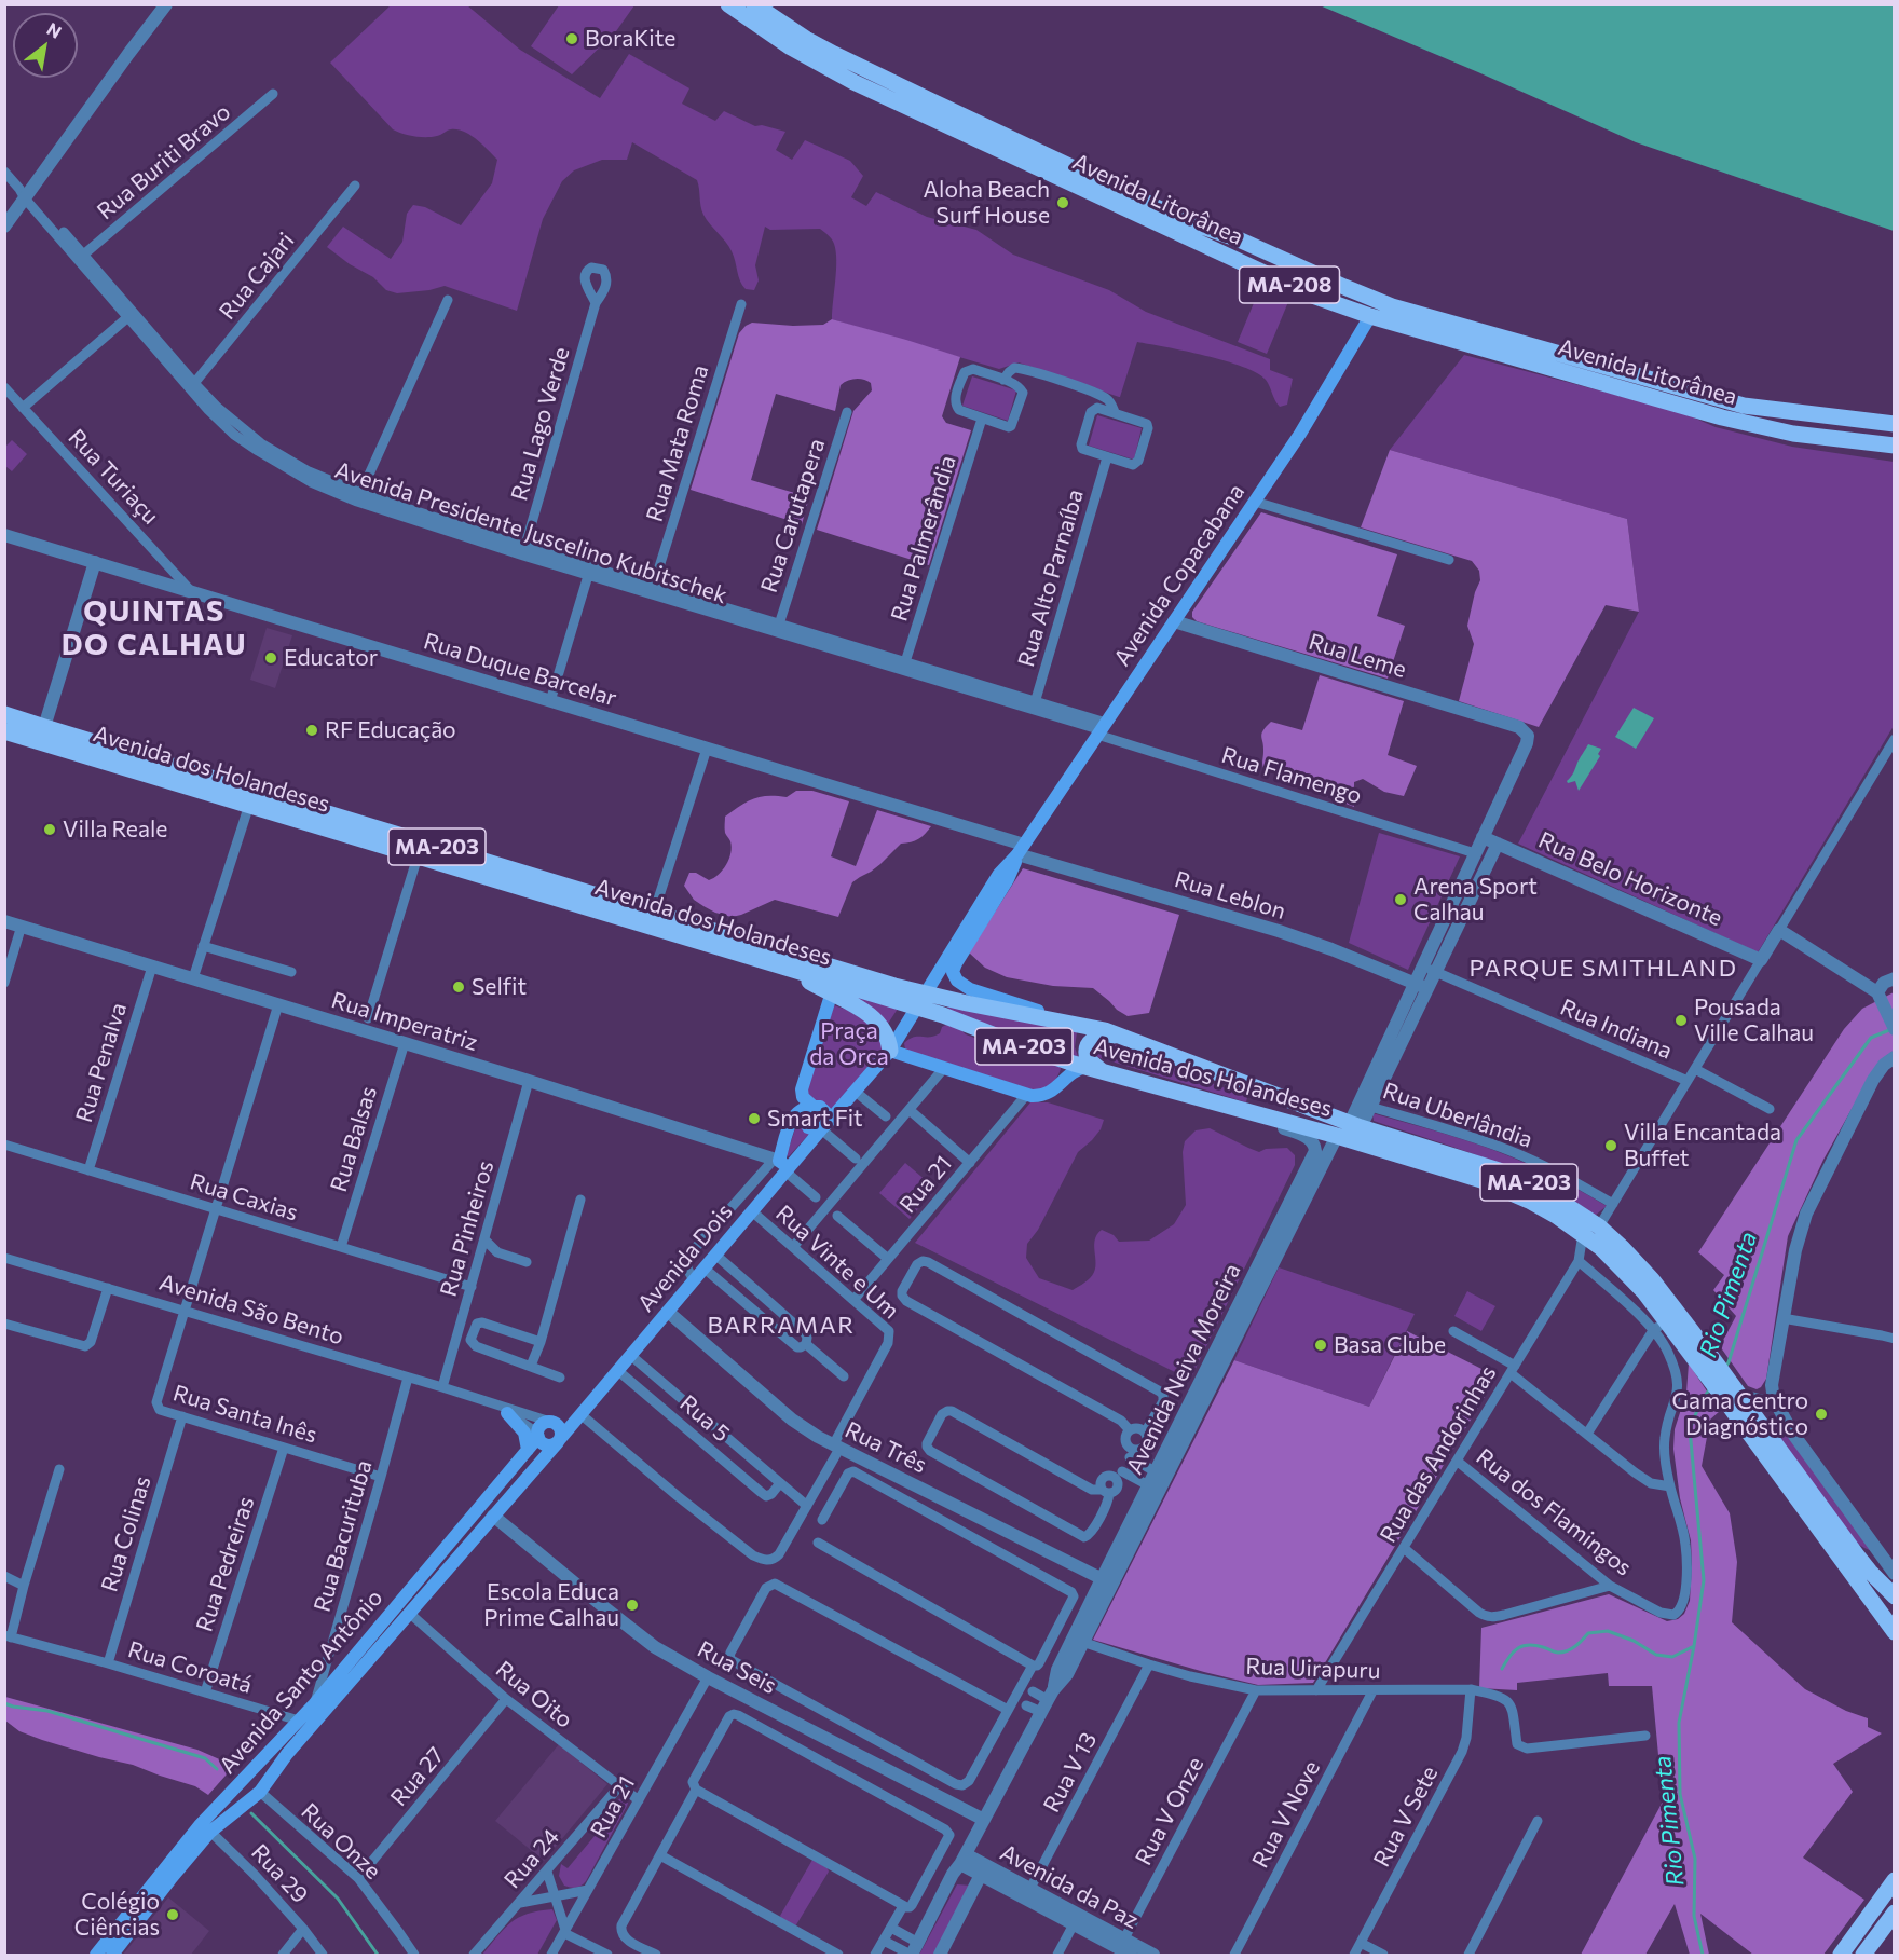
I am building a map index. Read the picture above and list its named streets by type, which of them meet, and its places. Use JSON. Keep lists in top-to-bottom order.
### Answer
{
  "streets": {
    "main road": [
      "Avenida Litorânea",
      "MA-208",
      "Avenida Copacabana",
      "Avenida dos Holandeses",
      "MA-203",
      "Avenida Dois",
      "Avenida Santo Antônio"
    ],
    "street": [
      "Rua Buriti Bravo",
      "Rua Cajari",
      "Rua Lago Verde",
      "Rua Mata Roma",
      "Rua Turiaçu",
      "Rua Carutapera",
      "Avenida Presidente Juscelino Kubitschek",
      "Rua Palmerândia",
      "Rua Alto Parnaíba",
      "Rua Leme",
      "Rua Duque Barcelar",
      "Rua Flamengo",
      "Rua Belo Horizonte",
      "Rua Leblon",
      "Rua Imperatriz",
      "Rua Indiana",
      "Rua Penalva",
      "Rua Uberlândia",
      "Rua Balsas",
      "Rua 21",
      "Rua Caxias",
      "Rua Pinheiros",
      "Rua Vinte e Um",
      "Avenida São Bento",
      "Avenida Neiva Moreira",
      "Rua Santa Inês",
      "Rua 5",
      "Rua Três",
      "Rua das Andorinhas",
      "Rua dos Flamingos",
      "Rua Colinas",
      "Rua Bacurituba",
      "Rua Pedreiras",
      "Rua Coroatá",
      "Rua Seis",
      "Rua Uirapuru",
      "Rua Oito",
      "Rua V 13",
      "Rua 27",
      "Rua V Onze",
      "Rua V Nove",
      "Rua V Sete",
      "Rua Onze",
      "Rua 24",
      "Rua 29",
      "Avenida da Paz"
    ]
  },
  "crossings": [
    ["Rua Buriti Bravo", "Avenida Presidente Juscelino Kubitschek"],
    ["Avenida Litorânea", "Avenida Copacabana"],
    ["Rua Cajari", "Avenida Presidente Juscelino Kubitschek"],
    ["Rua Lago Verde", "Avenida Presidente Juscelino Kubitschek"],
    ["Rua Mata Roma", "Avenida Presidente Juscelino Kubitschek"],
    ["Rua Turiaçu", "Rua Duque Barcelar"],
    ["Rua Carutapera", "Avenida Presidente Juscelino Kubitschek"],
    ["Avenida Presidente Juscelino Kubitschek", "Rua Palmerândia"],
    ["Avenida Presidente Juscelino Kubitschek", "Avenida Copacabana"],
    ["Avenida Presidente Juscelino Kubitschek", "Rua Alto Parnaíba"],
    ["Avenida Presidente Juscelino Kubitschek", "Rua Flamengo"],
    ["Avenida Copacabana", "Rua Leme"],
    ["Avenida Copacabana", "Rua Duque Barcelar"],
    ["Avenida Copacabana", "Avenida dos Holandeses"],
    ["Avenida Copacabana", "Rua Flamengo"],
    ["Avenida Copacabana", "Rua Leblon"],
    ["Rua Leme", "Rua Belo Horizonte"],
    ["Rua Duque Barcelar", "Rua Leblon"],
    ["Avenida dos Holandeses", "Avenida Neiva Moreira"],
    ["Avenida dos Holandeses", "Rua das Andorinhas"],
    ["Rua Imperatriz", "Rua Penalva"],
    ["Rua Imperatriz", "Rua Balsas"],
    ["Rua Imperatriz", "Rua Pinheiros"],
    ["Rua Imperatriz", "Avenida Dois"],
    ["Rua Penalva", "Rua Caxias"],
    ["Rua Balsas", "Rua Caxias"],
    ["Rua 21", "Rua Vinte e Um"],
    ["Rua 21", "Rua Seis"],
    ["Rua 21", "Rua Oito"],
    ["Rua Caxias", "Rua Pinheiros"],
    ["Rua Pinheiros", "Avenida São Bento"],
    ["Avenida Dois", "Rua Vinte e Um"],
    ["Avenida Dois", "Avenida São Bento"],
    ["Avenida Dois", "Rua 5"],
    ["Avenida Dois", "Rua Três"],
    ["Avenida Dois", "Avenida Santo Antônio"],
    ["Rua Vinte e Um", "Rua Três"],
    ["Avenida São Bento", "Rua Santa Inês"],
    ["Avenida São Bento", "Rua Bacurituba"],
    ["Avenida São Bento", "Avenida Santo Antônio"],
    ["Avenida Neiva Moreira", "Rua Três"],
    ["Avenida Neiva Moreira", "Rua Seis"],
    ["Avenida Neiva Moreira", "Rua Uirapuru"],
    ["Avenida Neiva Moreira", "Avenida da Paz"],
    ["Rua Santa Inês", "Rua Colinas"],
    ["Rua Santa Inês", "Rua Bacurituba"],
    ["Rua Santa Inês", "Rua Pedreiras"],
    ["Rua das Andorinhas", "Rua dos Flamingos"],
    ["Rua das Andorinhas", "Rua Uirapuru"],
    ["Rua Colinas", "Rua Coroatá"],
    ["Rua Bacurituba", "Avenida Santo Antônio"],
    ["Rua Pedreiras", "Rua Coroatá"],
    ["Rua Coroatá", "Avenida Santo Antônio"],
    ["Rua Seis", "Avenida Santo Antônio"],
    ["Rua Uirapuru", "Rua V 13"],
    ["Rua Uirapuru", "Rua V Onze"],
    ["Rua Uirapuru", "Rua V Nove"],
    ["Rua Uirapuru", "Rua V Sete"],
    ["Avenida Santo Antônio", "Rua Oito"],
    ["Avenida Santo Antônio", "Rua Onze"],
    ["Avenida Santo Antônio", "Rua 29"],
    ["Rua Oito", "Rua 27"],
    ["Rua Oito", "Rua 24"],
    ["Rua V 13", "Avenida da Paz"],
    ["Rua 27", "Rua Onze"],
    ["Rua V Onze", "Avenida da Paz"]
  ],
  "districts": ["QUINTAS DO CALHAU", "PARQUE SMITHLAND", "BARRAMAR"],
  "water": ["Rio Pimenta"],
  "parks": ["Praça da Orca"],
  "places": [
    "BoraKite",
    "Aloha Beach Surf House",
    "Educator",
    "RF Educação",
    "Villa Reale",
    "Arena Sport Calhau",
    "Selfit",
    "Pousada Ville Calhau",
    "Smart Fit",
    "Villa Encantada Buffet",
    "Basa Clube",
    "Gama Centro Diagnóstico",
    "Escola Educa Prime Calhau",
    "Colégio Ciências"
  ],
  "north": "top right"
}
